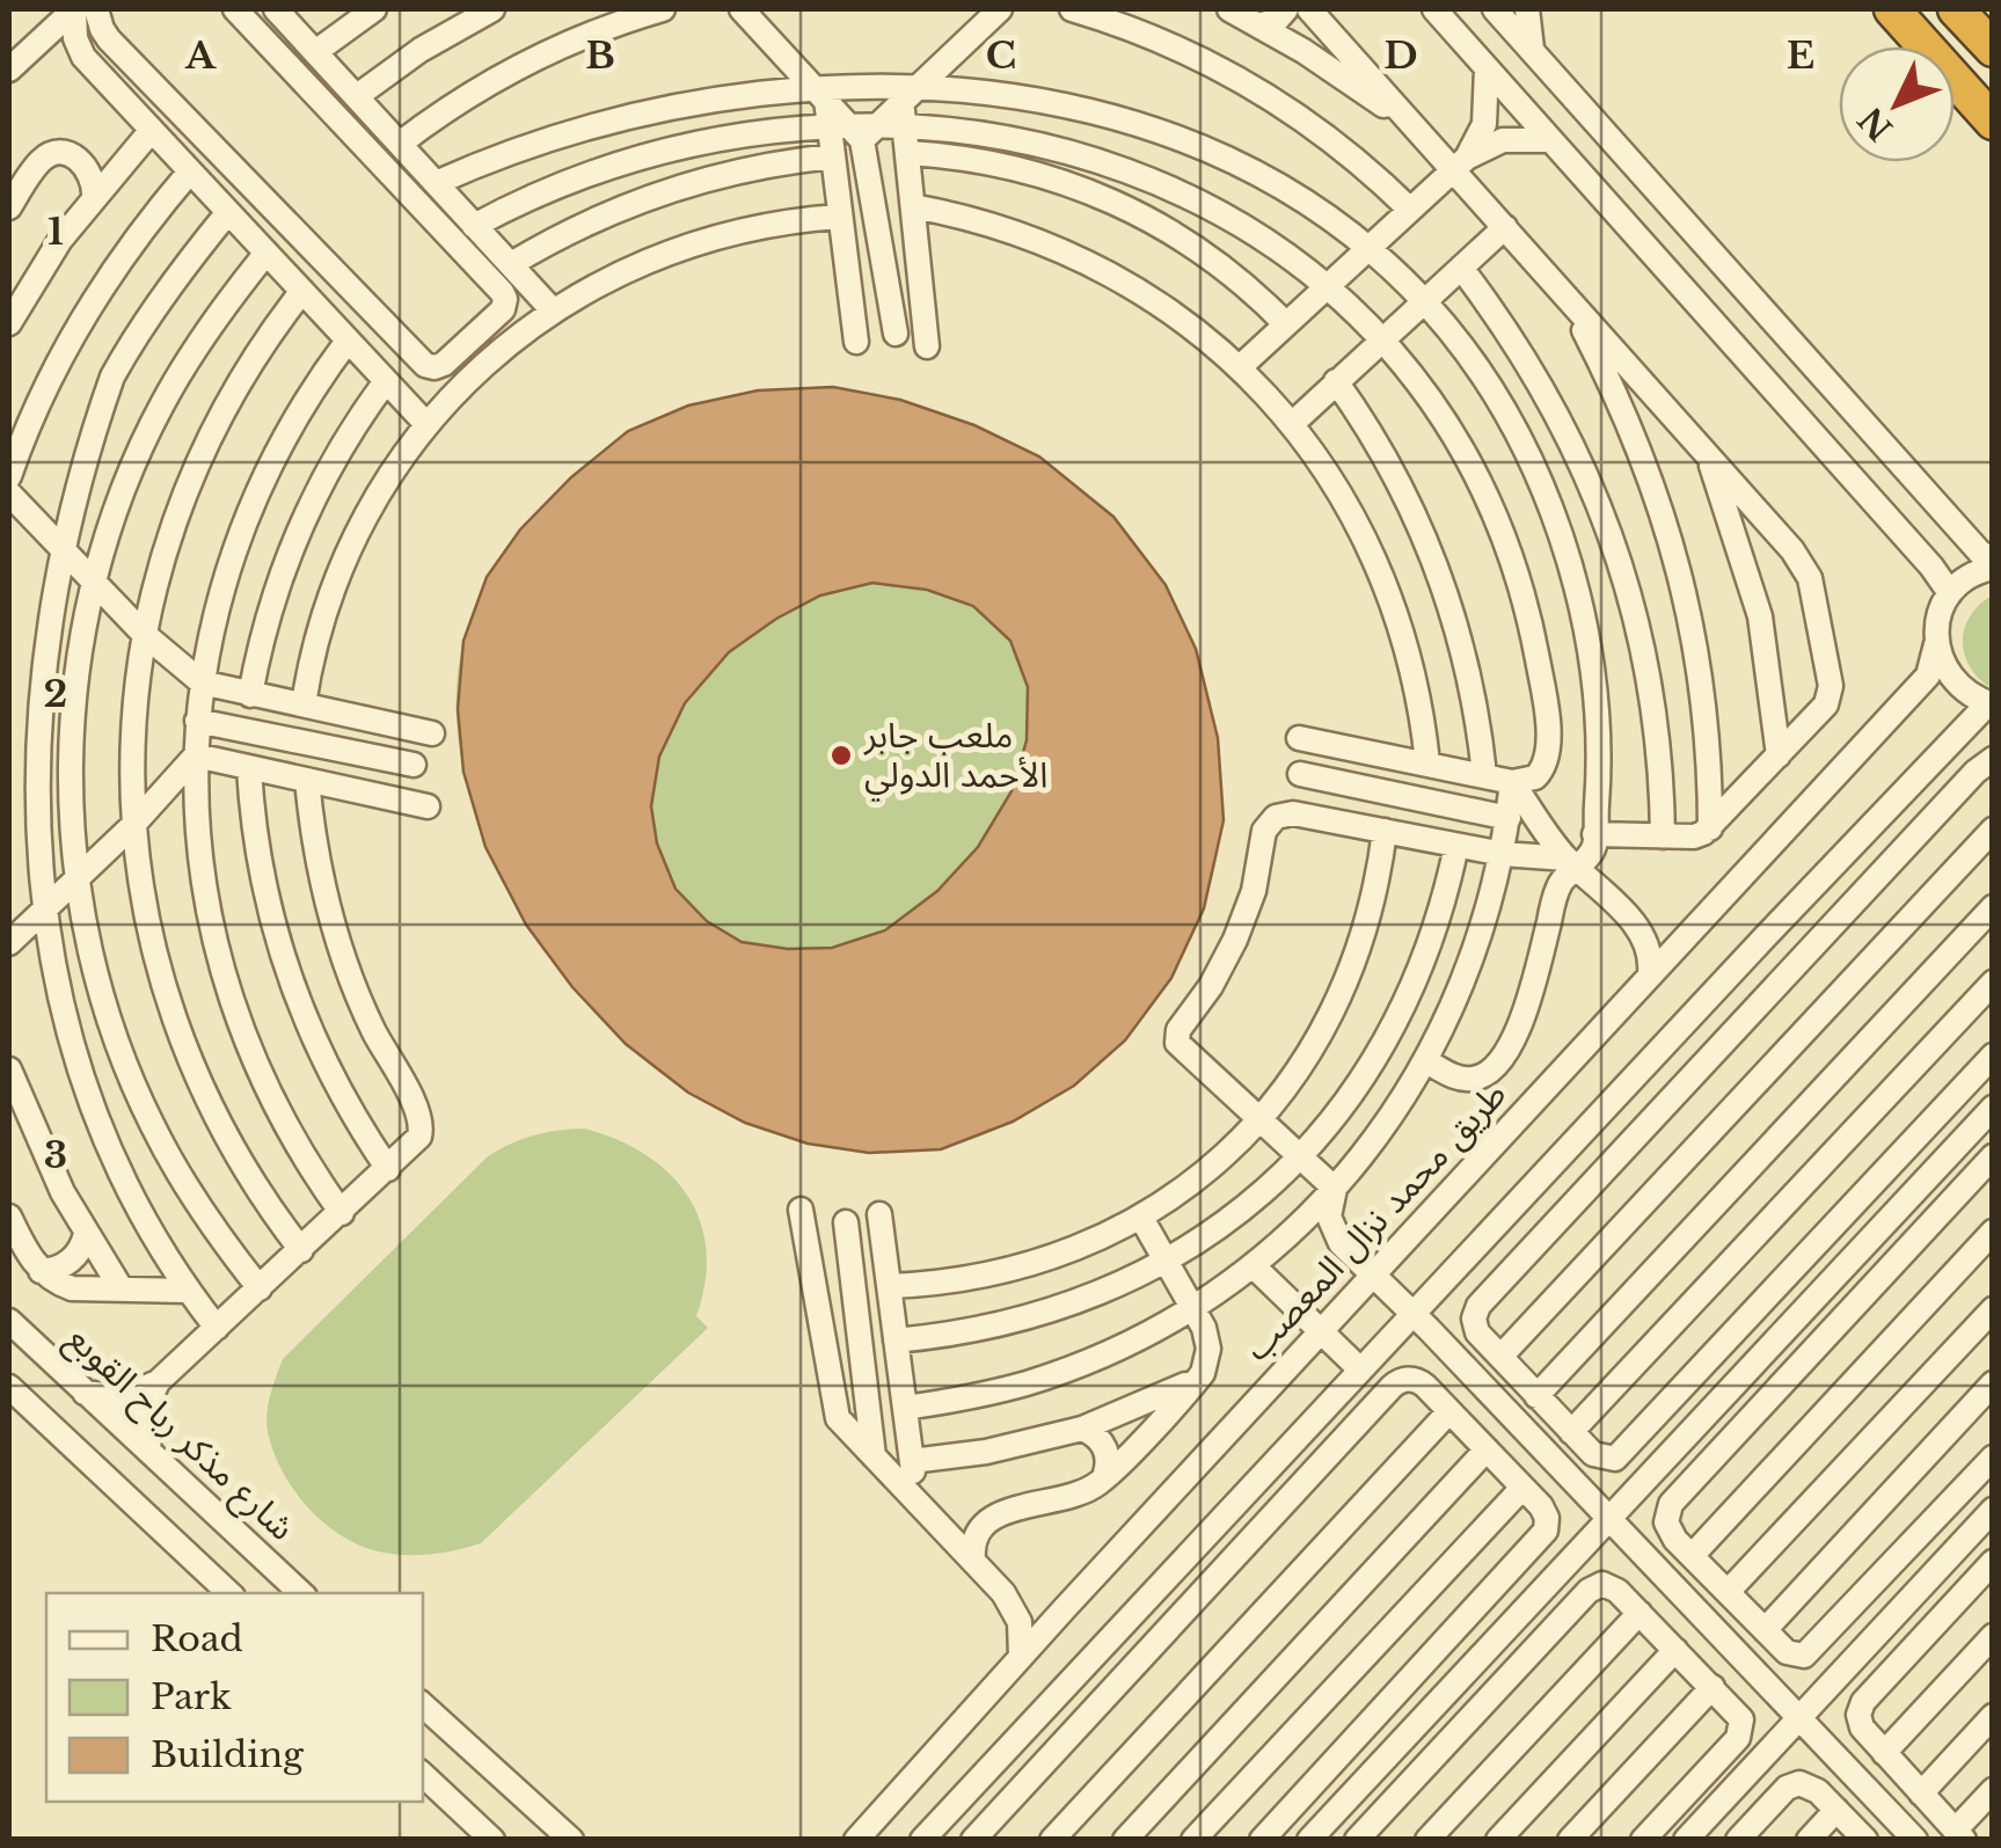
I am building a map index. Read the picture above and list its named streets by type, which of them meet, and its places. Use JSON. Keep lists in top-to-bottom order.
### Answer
{
  "streets": {
    "street": ["طريق محمد نزال المعصب", "شارع مذكر رباح القوبع"]
  },
  "places": ["ملعب جابر الأحمد الدولي"],
  "legend": ["Road", "Park", "Building"],
  "north": "bottom left",
  "grid": {
    "columns": [
      "A",
      "B",
      "C",
      "D",
      "E"
    ],
    "rows": ["1", "2", "3"]
  }
}
